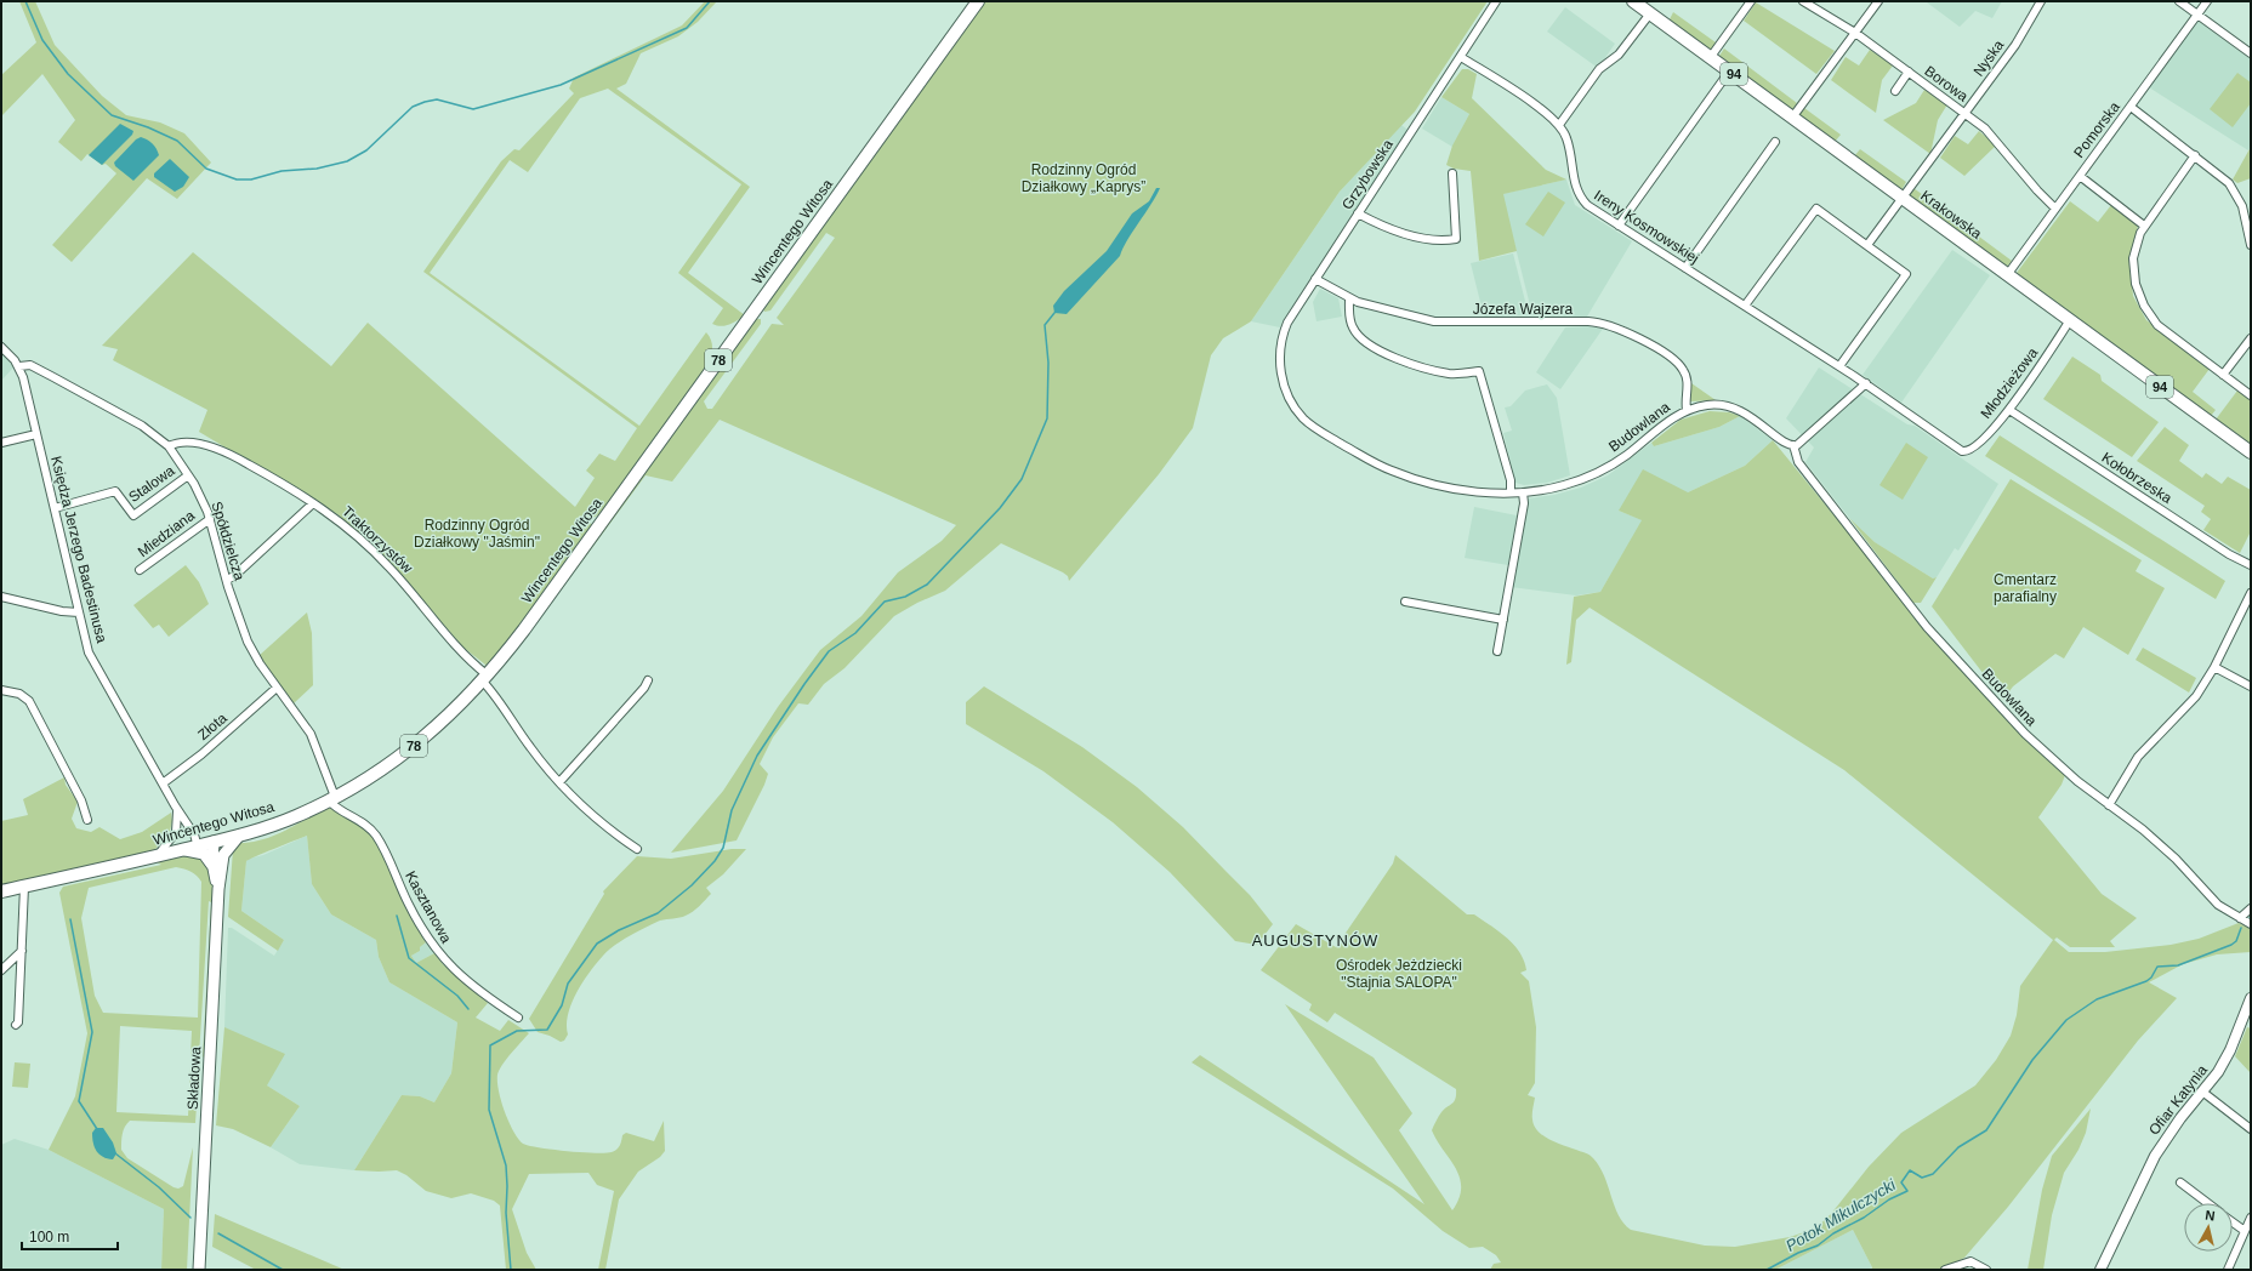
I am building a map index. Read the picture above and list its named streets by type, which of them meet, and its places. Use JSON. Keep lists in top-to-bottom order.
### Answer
{
  "streets": {
    "main road": [
      "94",
      "Krakowska",
      "Wincentego Witosa",
      "78",
      "Składowa"
    ],
    "street": [
      "Nyska",
      "Borowa",
      "Pomorska",
      "Grzybowska",
      "Ireny Kosmowskiej",
      "Józefa Wajzera",
      "Młodzieżowa",
      "Budowlana",
      "Kołobrzeska",
      "Stalowa",
      "Miedziana",
      "Traktorzystów",
      "Spółdzielcza",
      "Księdza Jerzego Badestinusa",
      "Złota",
      "Kasztanowa",
      "Ofiar Katynia"
    ]
  },
  "crossings": [
    ["Nyska", "Borowa"],
    ["Nyska", "Krakowska"],
    ["Borowa", "Pomorska"],
    ["Pomorska", "Krakowska"],
    ["Grzybowska", "Józefa Wajzera"],
    ["Grzybowska", "Budowlana"],
    ["Krakowska", "Młodzieżowa"],
    ["Ireny Kosmowskiej", "Młodzieżowa"],
    ["Wincentego Witosa", "Traktorzystów"],
    ["Wincentego Witosa", "Spółdzielcza"],
    ["Wincentego Witosa", "Księdza Jerzego Badestinusa"],
    ["Wincentego Witosa", "Kasztanowa"],
    ["Wincentego Witosa", "Składowa"],
    ["Józefa Wajzera", "Budowlana"],
    ["Młodzieżowa", "Kołobrzeska"],
    ["Stalowa", "Spółdzielcza"],
    ["Stalowa", "Księdza Jerzego Badestinusa"],
    ["Miedziana", "Spółdzielcza"],
    ["Traktorzystów", "Spółdzielcza"],
    ["Spółdzielcza", "Księdza Jerzego Badestinusa"],
    ["Spółdzielcza", "Złota"],
    ["Spółdzielcza", "Kasztanowa"],
    ["Księdza Jerzego Badestinusa", "Złota"],
    ["Księdza Jerzego Badestinusa", "Składowa"]
  ],
  "districts": ["AUGUSTYNÓW"],
  "water": ["Potok Mikulczycki"],
  "parks": [
    "Rodzinny Ogród Działkowy „Kaprys”",
    "Rodzinny Ogród Działkowy \"Jaśmin\"",
    "Cmentarz parafialny",
    "Ośrodek Jeżdziecki \"Stajnia SALOPA\""
  ],
  "scale_bar": "100 m",
  "north": "top"
}
